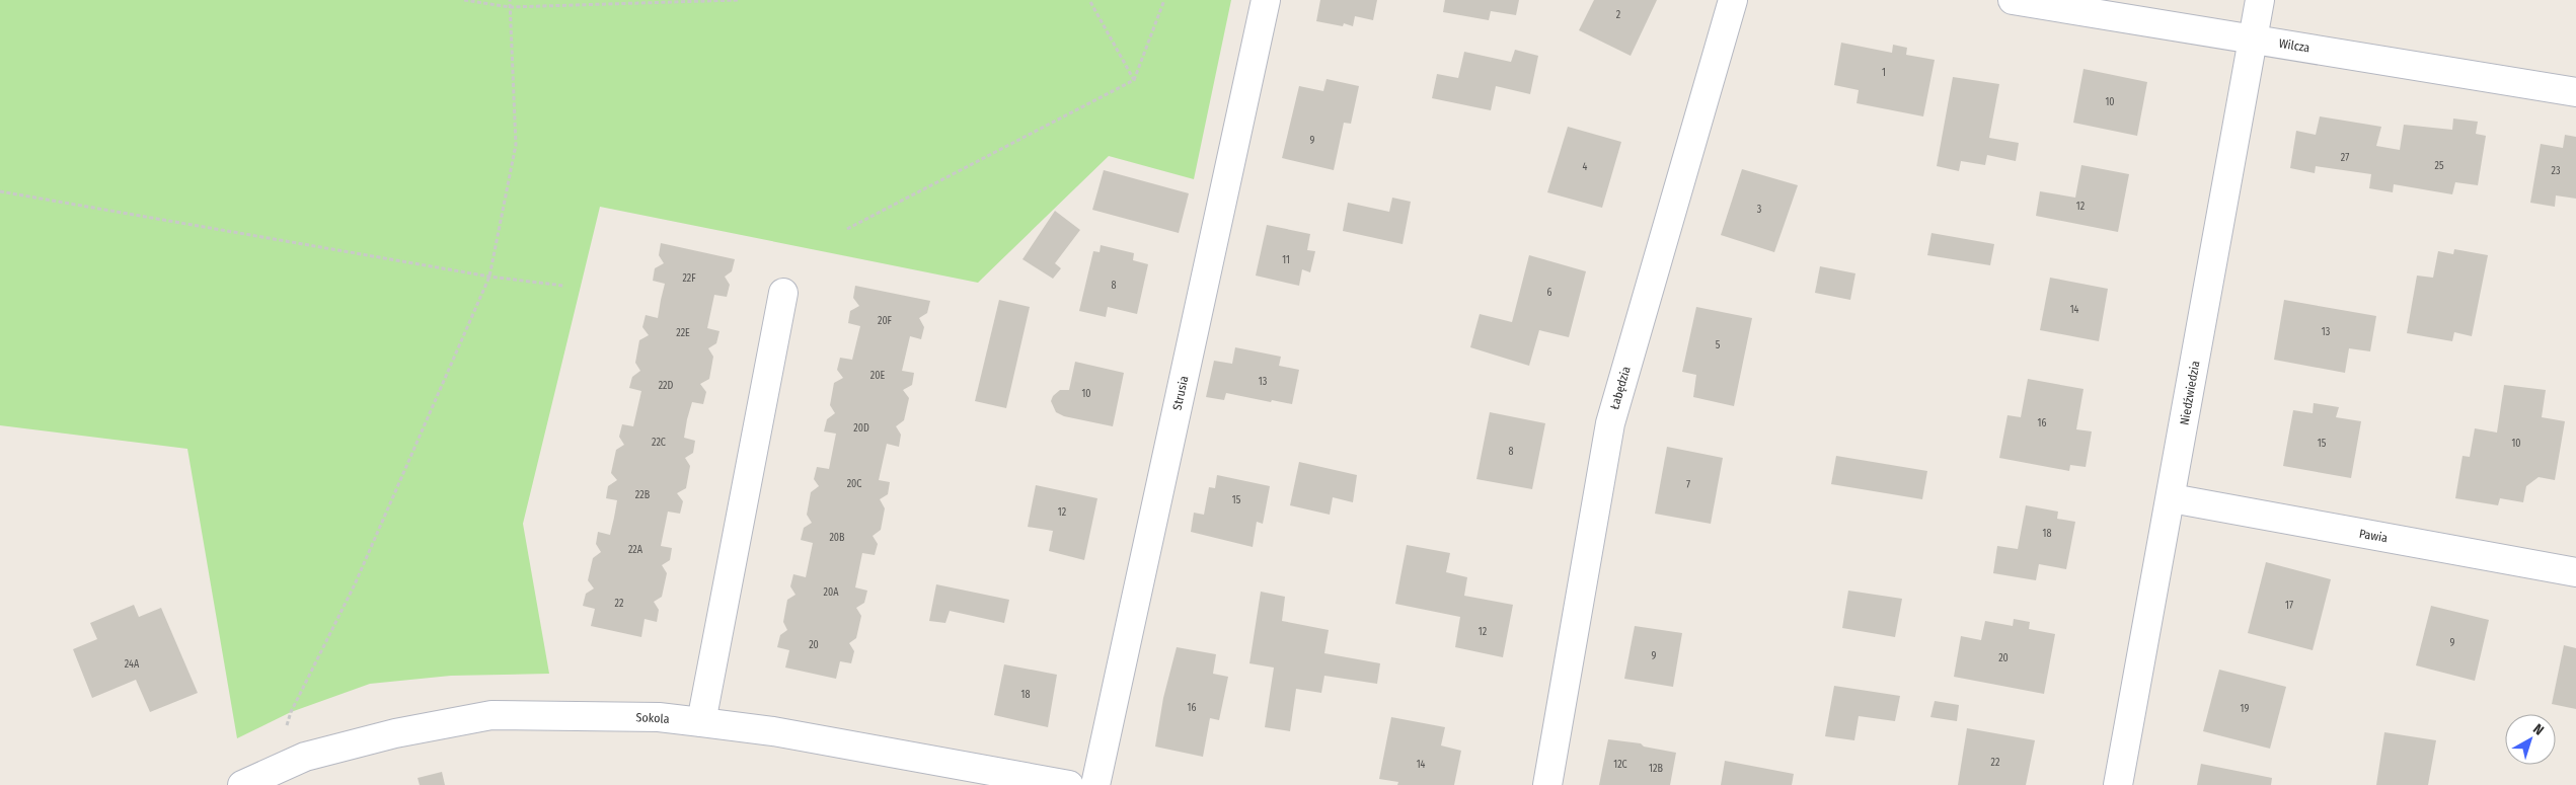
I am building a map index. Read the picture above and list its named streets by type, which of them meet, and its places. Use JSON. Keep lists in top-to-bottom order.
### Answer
{
  "streets": {
    "street": [
      "Wilcza",
      "Łabędzia",
      "Strusia",
      "Niedźwiedzia",
      "Pawia",
      "Sokola"
    ]
  },
  "crossings": [
    ["Wilcza", "Niedźwiedzia"],
    ["Niedźwiedzia", "Pawia"]
  ],
  "house_numbers": [
    "2",
    "1",
    "10",
    "9",
    "27",
    "25",
    "4",
    "23",
    "12",
    "3",
    "11",
    "22F",
    "8",
    "6",
    "14",
    "20F",
    "13",
    "22E",
    "5",
    "20E",
    "13",
    "22D",
    "10",
    "16",
    "20D",
    "22C",
    "15",
    "10",
    "8",
    "20C",
    "7",
    "22B",
    "15",
    "12",
    "18",
    "20B",
    "22A",
    "20A",
    "22",
    "17",
    "12",
    "9",
    "20",
    "9",
    "20",
    "24A",
    "18",
    "16",
    "19",
    "22",
    "14",
    "12C",
    "12B"
  ],
  "north": "top right"
}
